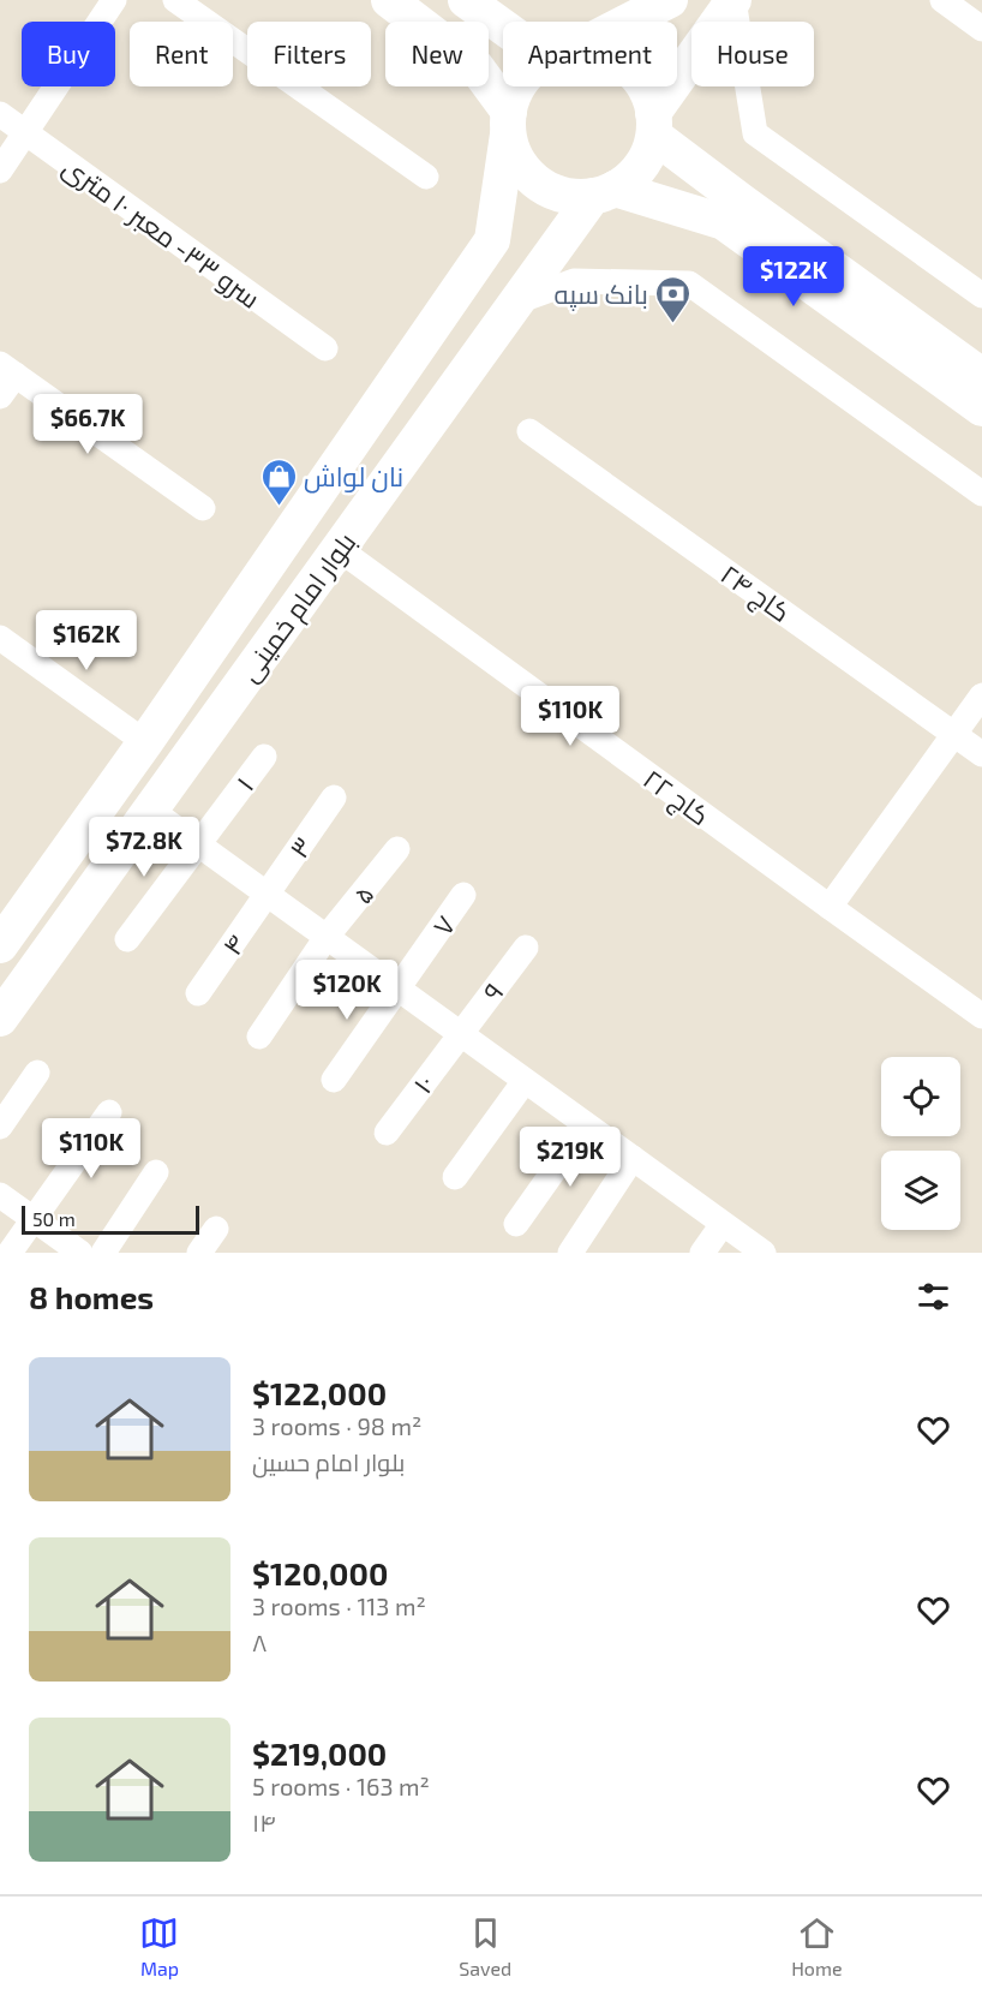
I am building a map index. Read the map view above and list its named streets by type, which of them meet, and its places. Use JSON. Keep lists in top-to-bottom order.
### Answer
{
  "streets": {
    "street": [
      "سرو ۳۳- معبر ۱۰ متری",
      "کاج ۲۴",
      "بلوار امام خمینی",
      "۱",
      "کاج ۲۲",
      "۳",
      "۵",
      "۷",
      "۴",
      "۹",
      "۱۰"
    ]
  },
  "crossings": [
    ["بلوار امام خمینی", "کاج ۲۲"],
    ["۳", "۴"],
    ["۹", "۱۰"]
  ],
  "places": {
    "bank": ["بانک سپه"],
    "shop": ["نان لواش"]
  },
  "scale_bar": "50 m",
  "page": {
    "chip": [
      "Buy",
      "Rent",
      "Filters",
      "New",
      "Apartment",
      "House"
    ],
    "price": [
      "$122K",
      "$66.7K",
      "$162K",
      "$110K",
      "$72.8K",
      "$120K",
      "$110K",
      "$219K"
    ],
    "scale": "50 m",
    "heading": "8 homes",
    "list": [
      {
        "name": "$122,000",
        "note": "3 rooms · 98 m² · بلوار امام حسین"
      },
      {
        "name": "$120,000",
        "note": "3 rooms · 113 m² · ۸"
      },
      {
        "name": "$219,000",
        "note": "5 rooms · 163 m² · ۱۴"
      }
    ],
    "tabs": ["Map", "Saved", "Home"]
  }
}
